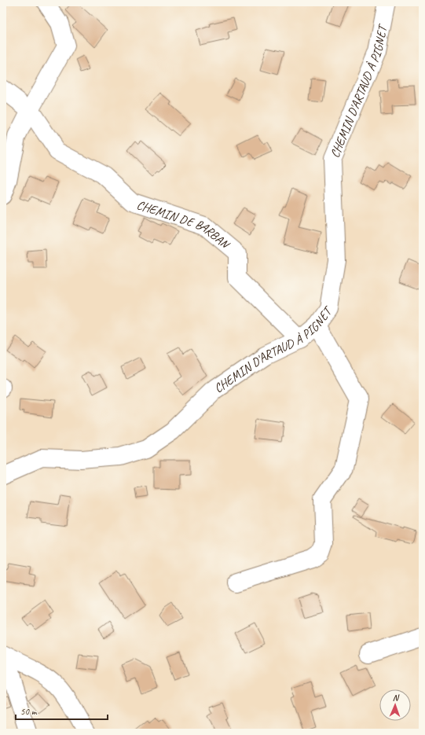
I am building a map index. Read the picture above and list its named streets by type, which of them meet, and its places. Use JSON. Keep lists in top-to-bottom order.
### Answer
{
  "streets": {
    "street": ["CHEMIN D'ARTAUD À PIGNET", "CHEMIN DE BARBAN"]
  },
  "crossings": [
    ["CHEMIN D'ARTAUD À PIGNET", "CHEMIN DE BARBAN"]
  ],
  "scale_bar": "50 m",
  "north": "top"
}
